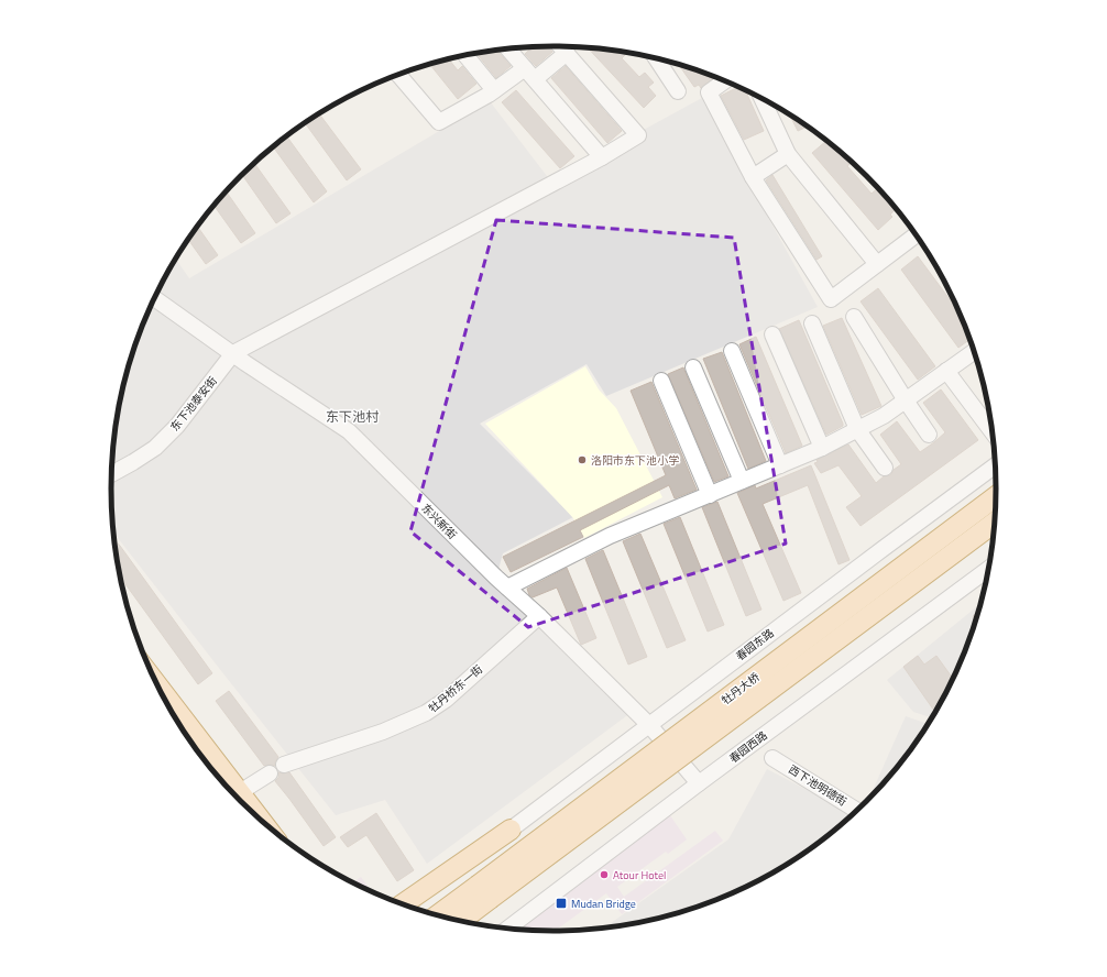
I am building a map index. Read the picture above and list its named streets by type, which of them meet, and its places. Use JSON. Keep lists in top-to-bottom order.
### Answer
{
  "streets": {
    "main road": ["牡丹大桥"],
    "street": [
      "东下池泰安街",
      "东兴新街",
      "春园东路",
      "牡丹桥东一街",
      "春园西路",
      "西下池明德街"
    ]
  },
  "crossings": [
    ["东下池泰安街", "东兴新街"],
    ["东兴新街", "春园东路"],
    ["东兴新街", "牡丹桥东一街"],
    ["东兴新街", "春园西路"]
  ],
  "districts": ["东下池村"],
  "places": {
    "other": ["洛阳市东下池小学", "Atour Hotel"],
    "transit": ["Mudan Bridge"]
  }
}
